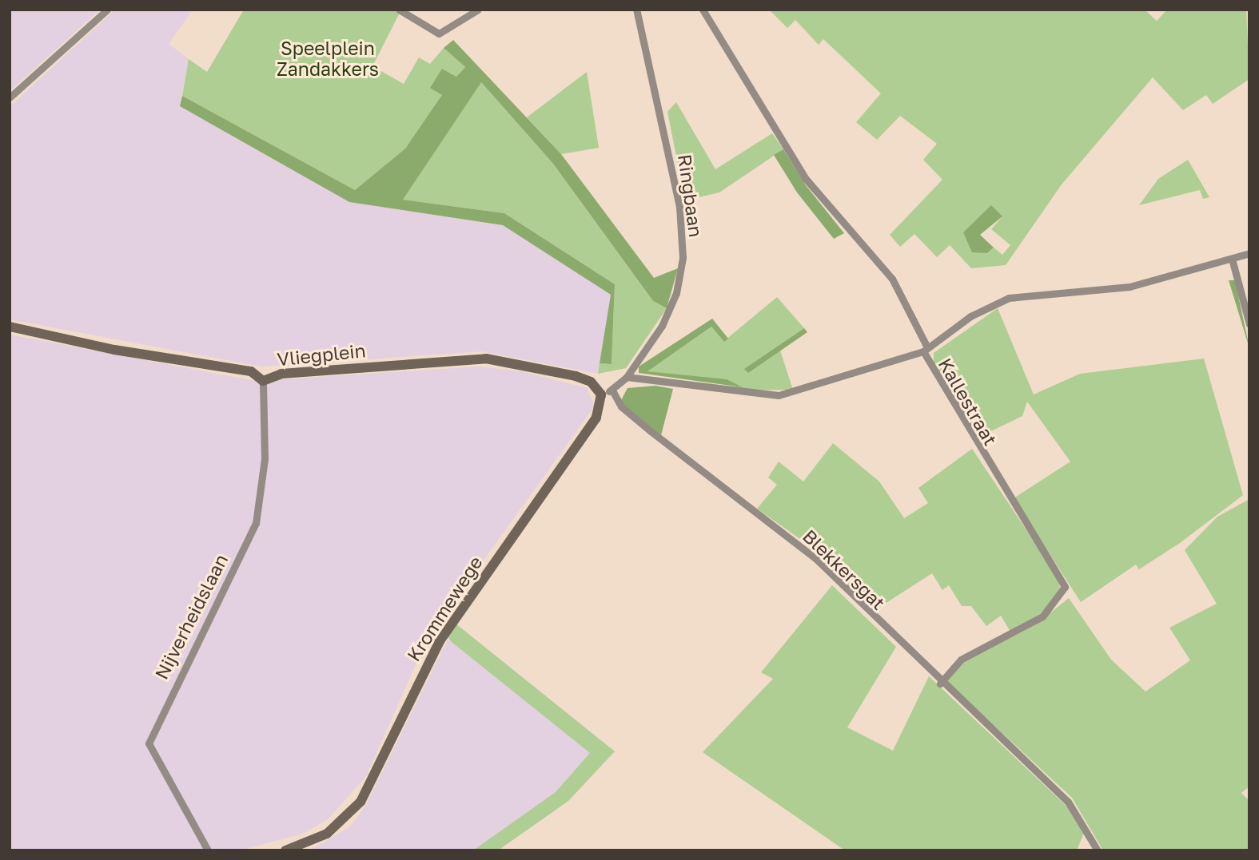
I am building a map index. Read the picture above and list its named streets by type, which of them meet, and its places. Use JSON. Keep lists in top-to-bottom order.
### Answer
{
  "streets": {
    "street": [
      "Ringbaan",
      "Vliegplein",
      "Kallestraat",
      "Blekkersgat",
      "Krommewege",
      "Nijverheidslaan"
    ]
  },
  "crossings": [
    ["Ringbaan", "Vliegplein"],
    ["Ringbaan", "Kallestraat"],
    ["Ringbaan", "Blekkersgat"],
    ["Ringbaan", "Krommewege"],
    ["Vliegplein", "Krommewege"],
    ["Vliegplein", "Nijverheidslaan"],
    ["Kallestraat", "Blekkersgat"]
  ],
  "parks": ["Speelplein Zandakkers"]
}
